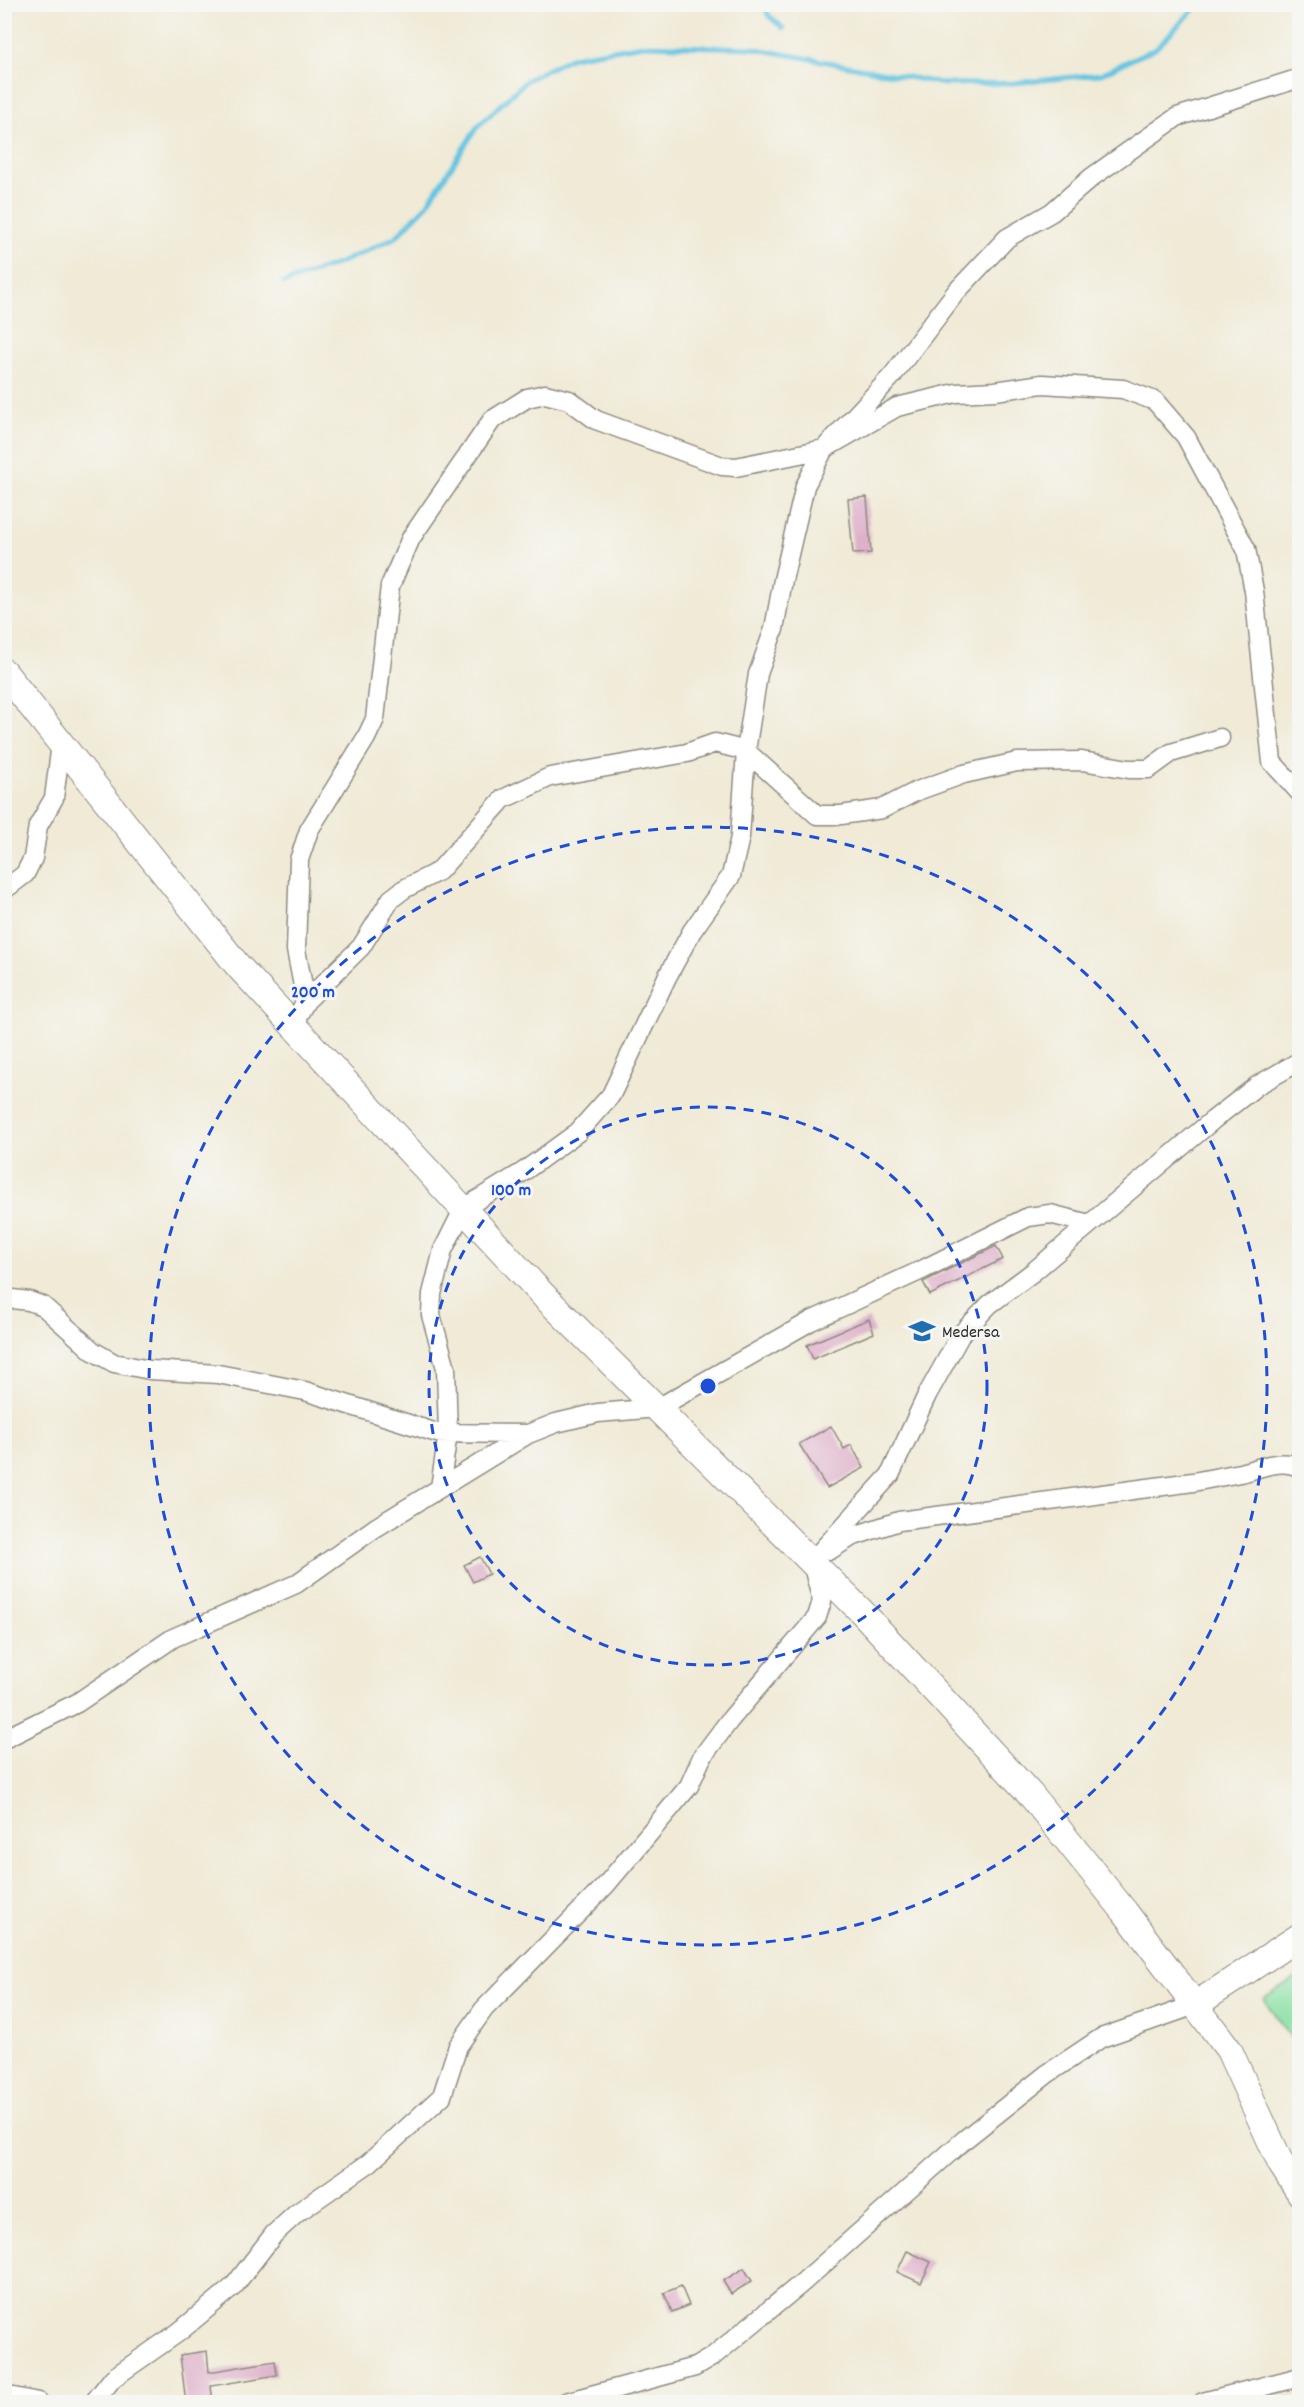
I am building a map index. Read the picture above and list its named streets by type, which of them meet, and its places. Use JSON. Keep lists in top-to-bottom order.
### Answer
{
  "places": {
    "school or university": ["Medersa"]
  },
  "rings": ["200 m", "100 m"]
}
